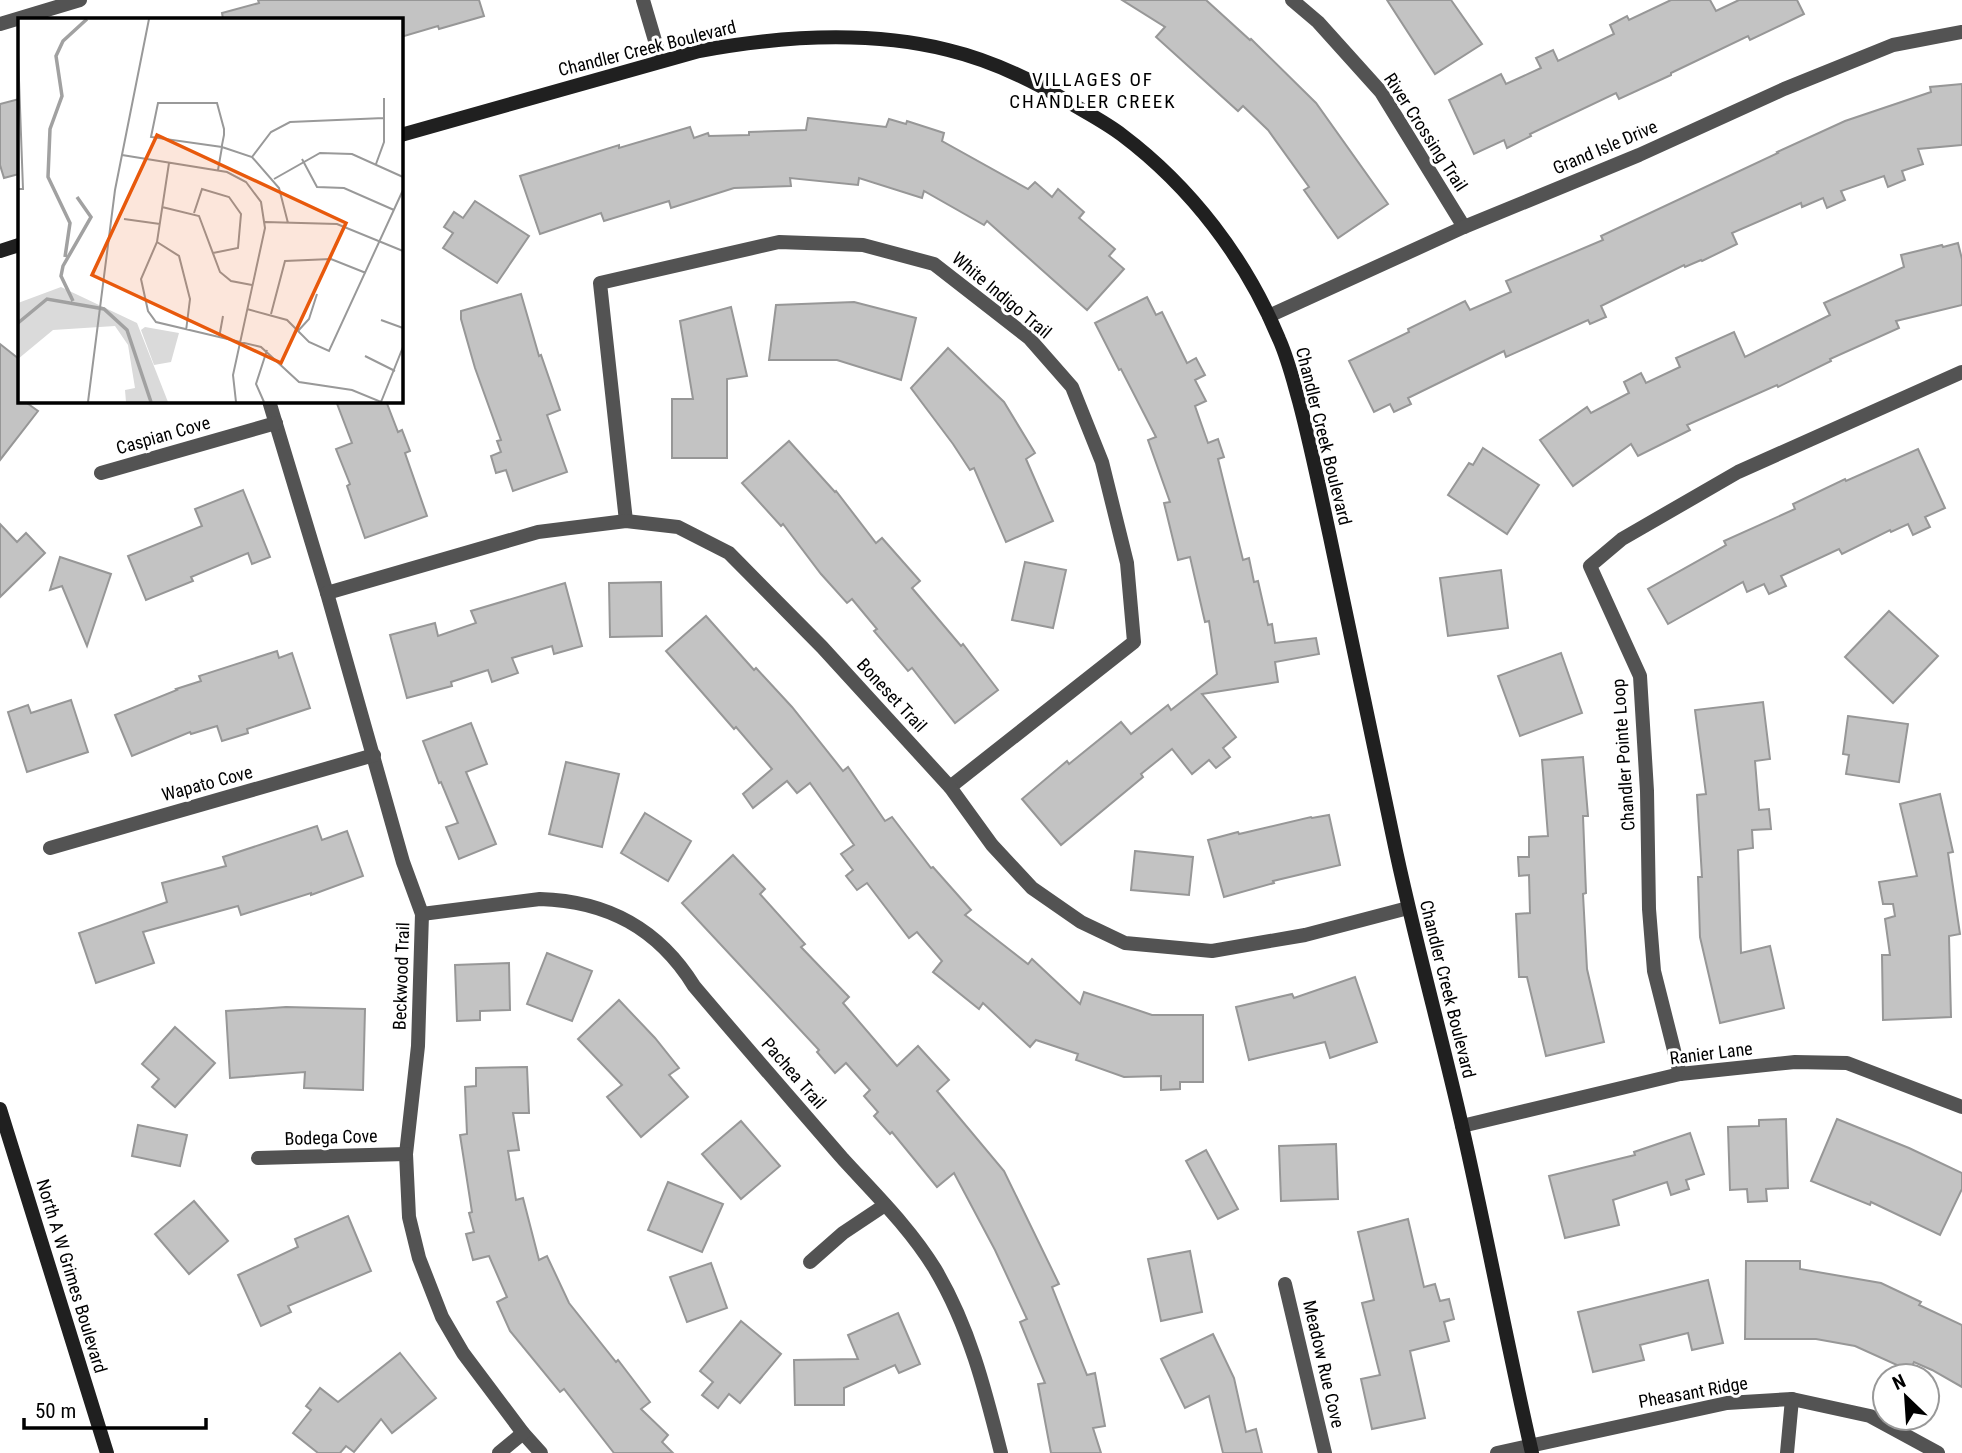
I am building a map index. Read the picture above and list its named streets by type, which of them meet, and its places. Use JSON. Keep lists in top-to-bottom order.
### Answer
{
  "streets": {
    "street": [
      "Chandler Creek Boulevard",
      "River Crossing Trail",
      "Grand Isle Drive",
      "White Indigo Trail",
      "Caspian Cove",
      "Boneset Trail",
      "Chandler Pointe Loop",
      "Wapato Cove",
      "Beckwood Trail",
      "Ranier Lane",
      "Pachea Trail",
      "Bodega Cove",
      "North A W Grimes Boulevard",
      "Meadow Rue Cove",
      "Pheasant Ridge"
    ]
  },
  "crossings": [
    ["Chandler Creek Boulevard", "Grand Isle Drive"],
    ["Chandler Creek Boulevard", "Boneset Trail"],
    ["Chandler Creek Boulevard", "Ranier Lane"],
    ["Chandler Creek Boulevard", "Pheasant Ridge"],
    ["River Crossing Trail", "Grand Isle Drive"],
    ["White Indigo Trail", "Boneset Trail"],
    ["Caspian Cove", "Beckwood Trail"],
    ["Boneset Trail", "Beckwood Trail"],
    ["Chandler Pointe Loop", "Ranier Lane"],
    ["Wapato Cove", "Beckwood Trail"],
    ["Beckwood Trail", "Pachea Trail"],
    ["Beckwood Trail", "Bodega Cove"]
  ],
  "districts": ["VILLAGES OF CHANDLER CREEK"],
  "scale_bar": "50 m",
  "north": "top left"
}
